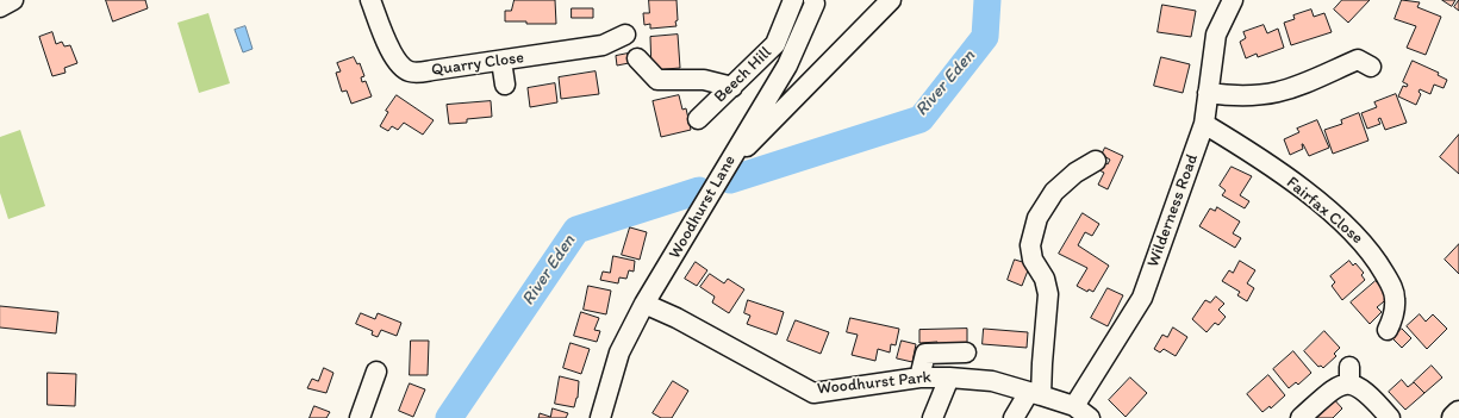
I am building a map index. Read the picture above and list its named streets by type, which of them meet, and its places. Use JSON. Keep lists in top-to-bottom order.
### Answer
{
  "streets": {
    "street": [
      "Quarry Close",
      "Beech Hill",
      "Woodhurst Lane",
      "Wilderness Road",
      "Fairfax Close",
      "Woodhurst Park"
    ]
  },
  "crossings": [
    ["Woodhurst Lane", "Woodhurst Park"],
    ["Wilderness Road", "Fairfax Close"],
    ["Wilderness Road", "Woodhurst Park"]
  ],
  "water": ["River Eden"]
}
